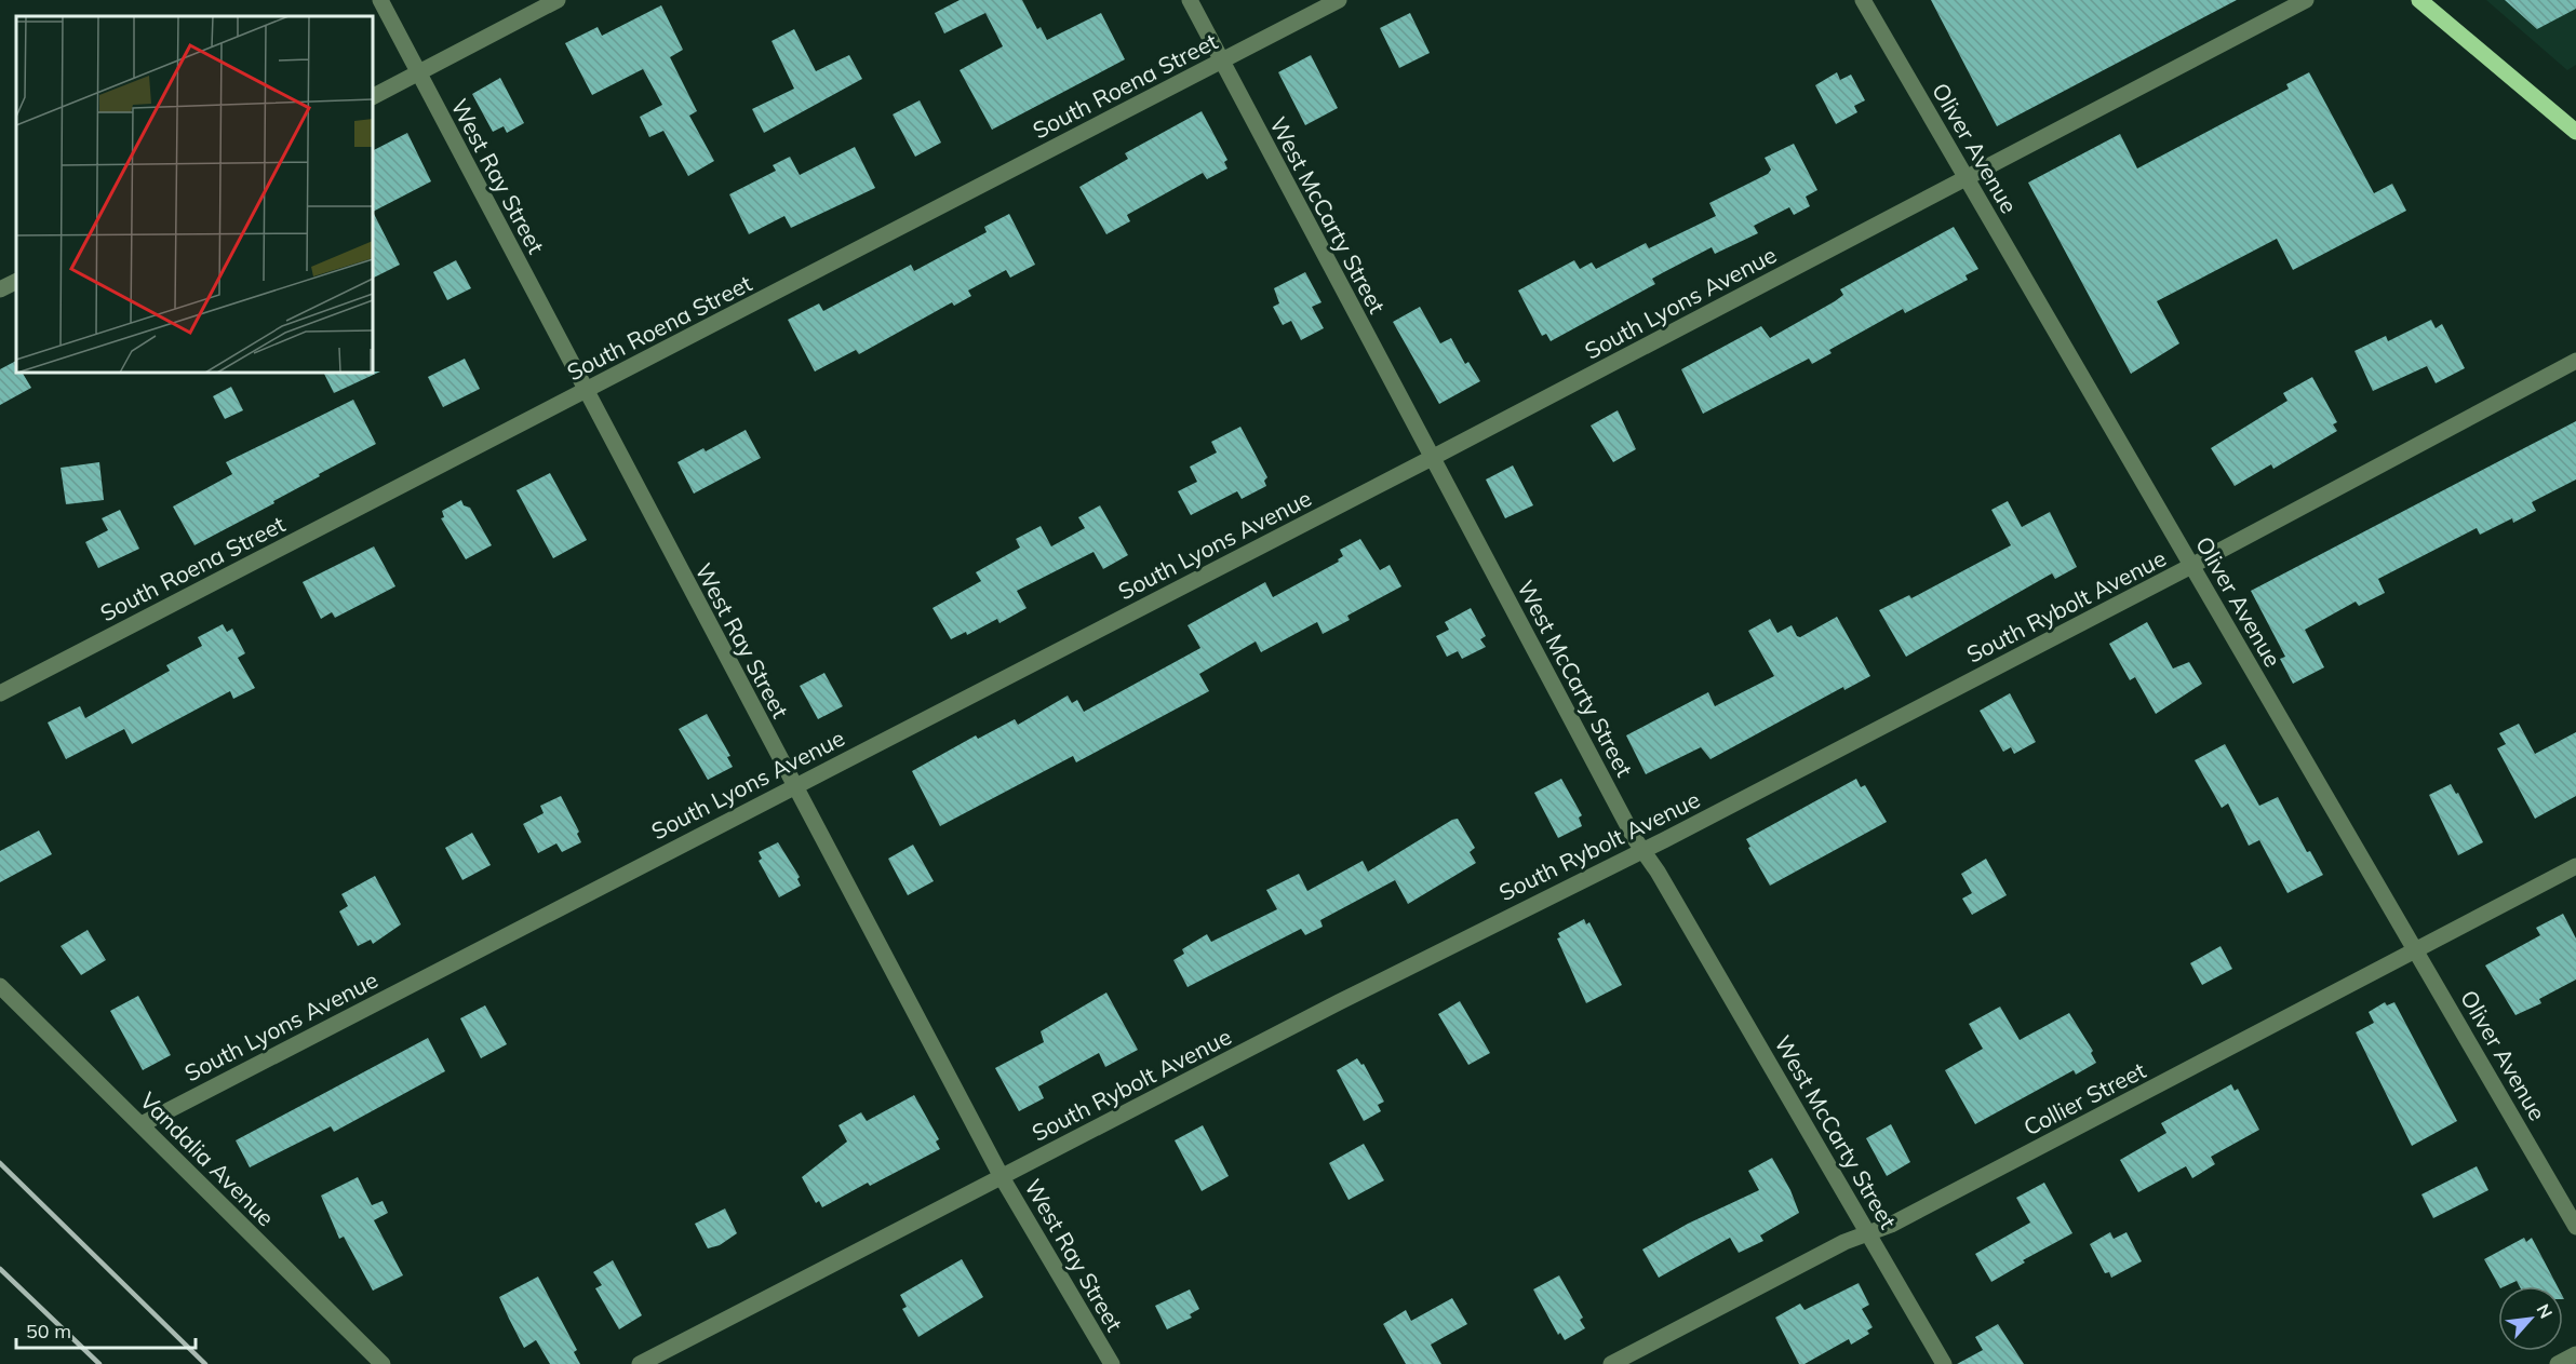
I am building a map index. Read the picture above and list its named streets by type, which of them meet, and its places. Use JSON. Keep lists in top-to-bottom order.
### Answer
{
  "streets": {
    "street": [
      "South Roena Street",
      "Oliver Avenue",
      "West Ray Street",
      "West McCarty Street",
      "South Lyons Avenue",
      "South Rybolt Avenue",
      "Collier Street",
      "Vandalia Avenue"
    ]
  },
  "crossings": [
    ["South Roena Street", "West Ray Street"],
    ["South Roena Street", "West McCarty Street"],
    ["Oliver Avenue", "South Lyons Avenue"],
    ["Oliver Avenue", "South Rybolt Avenue"],
    ["Oliver Avenue", "Collier Street"],
    ["West Ray Street", "South Lyons Avenue"],
    ["West Ray Street", "South Rybolt Avenue"],
    ["West McCarty Street", "South Lyons Avenue"],
    ["West McCarty Street", "South Rybolt Avenue"],
    ["West McCarty Street", "Collier Street"],
    ["South Lyons Avenue", "Vandalia Avenue"]
  ],
  "scale_bar": "50 m",
  "north": "top right"
}
